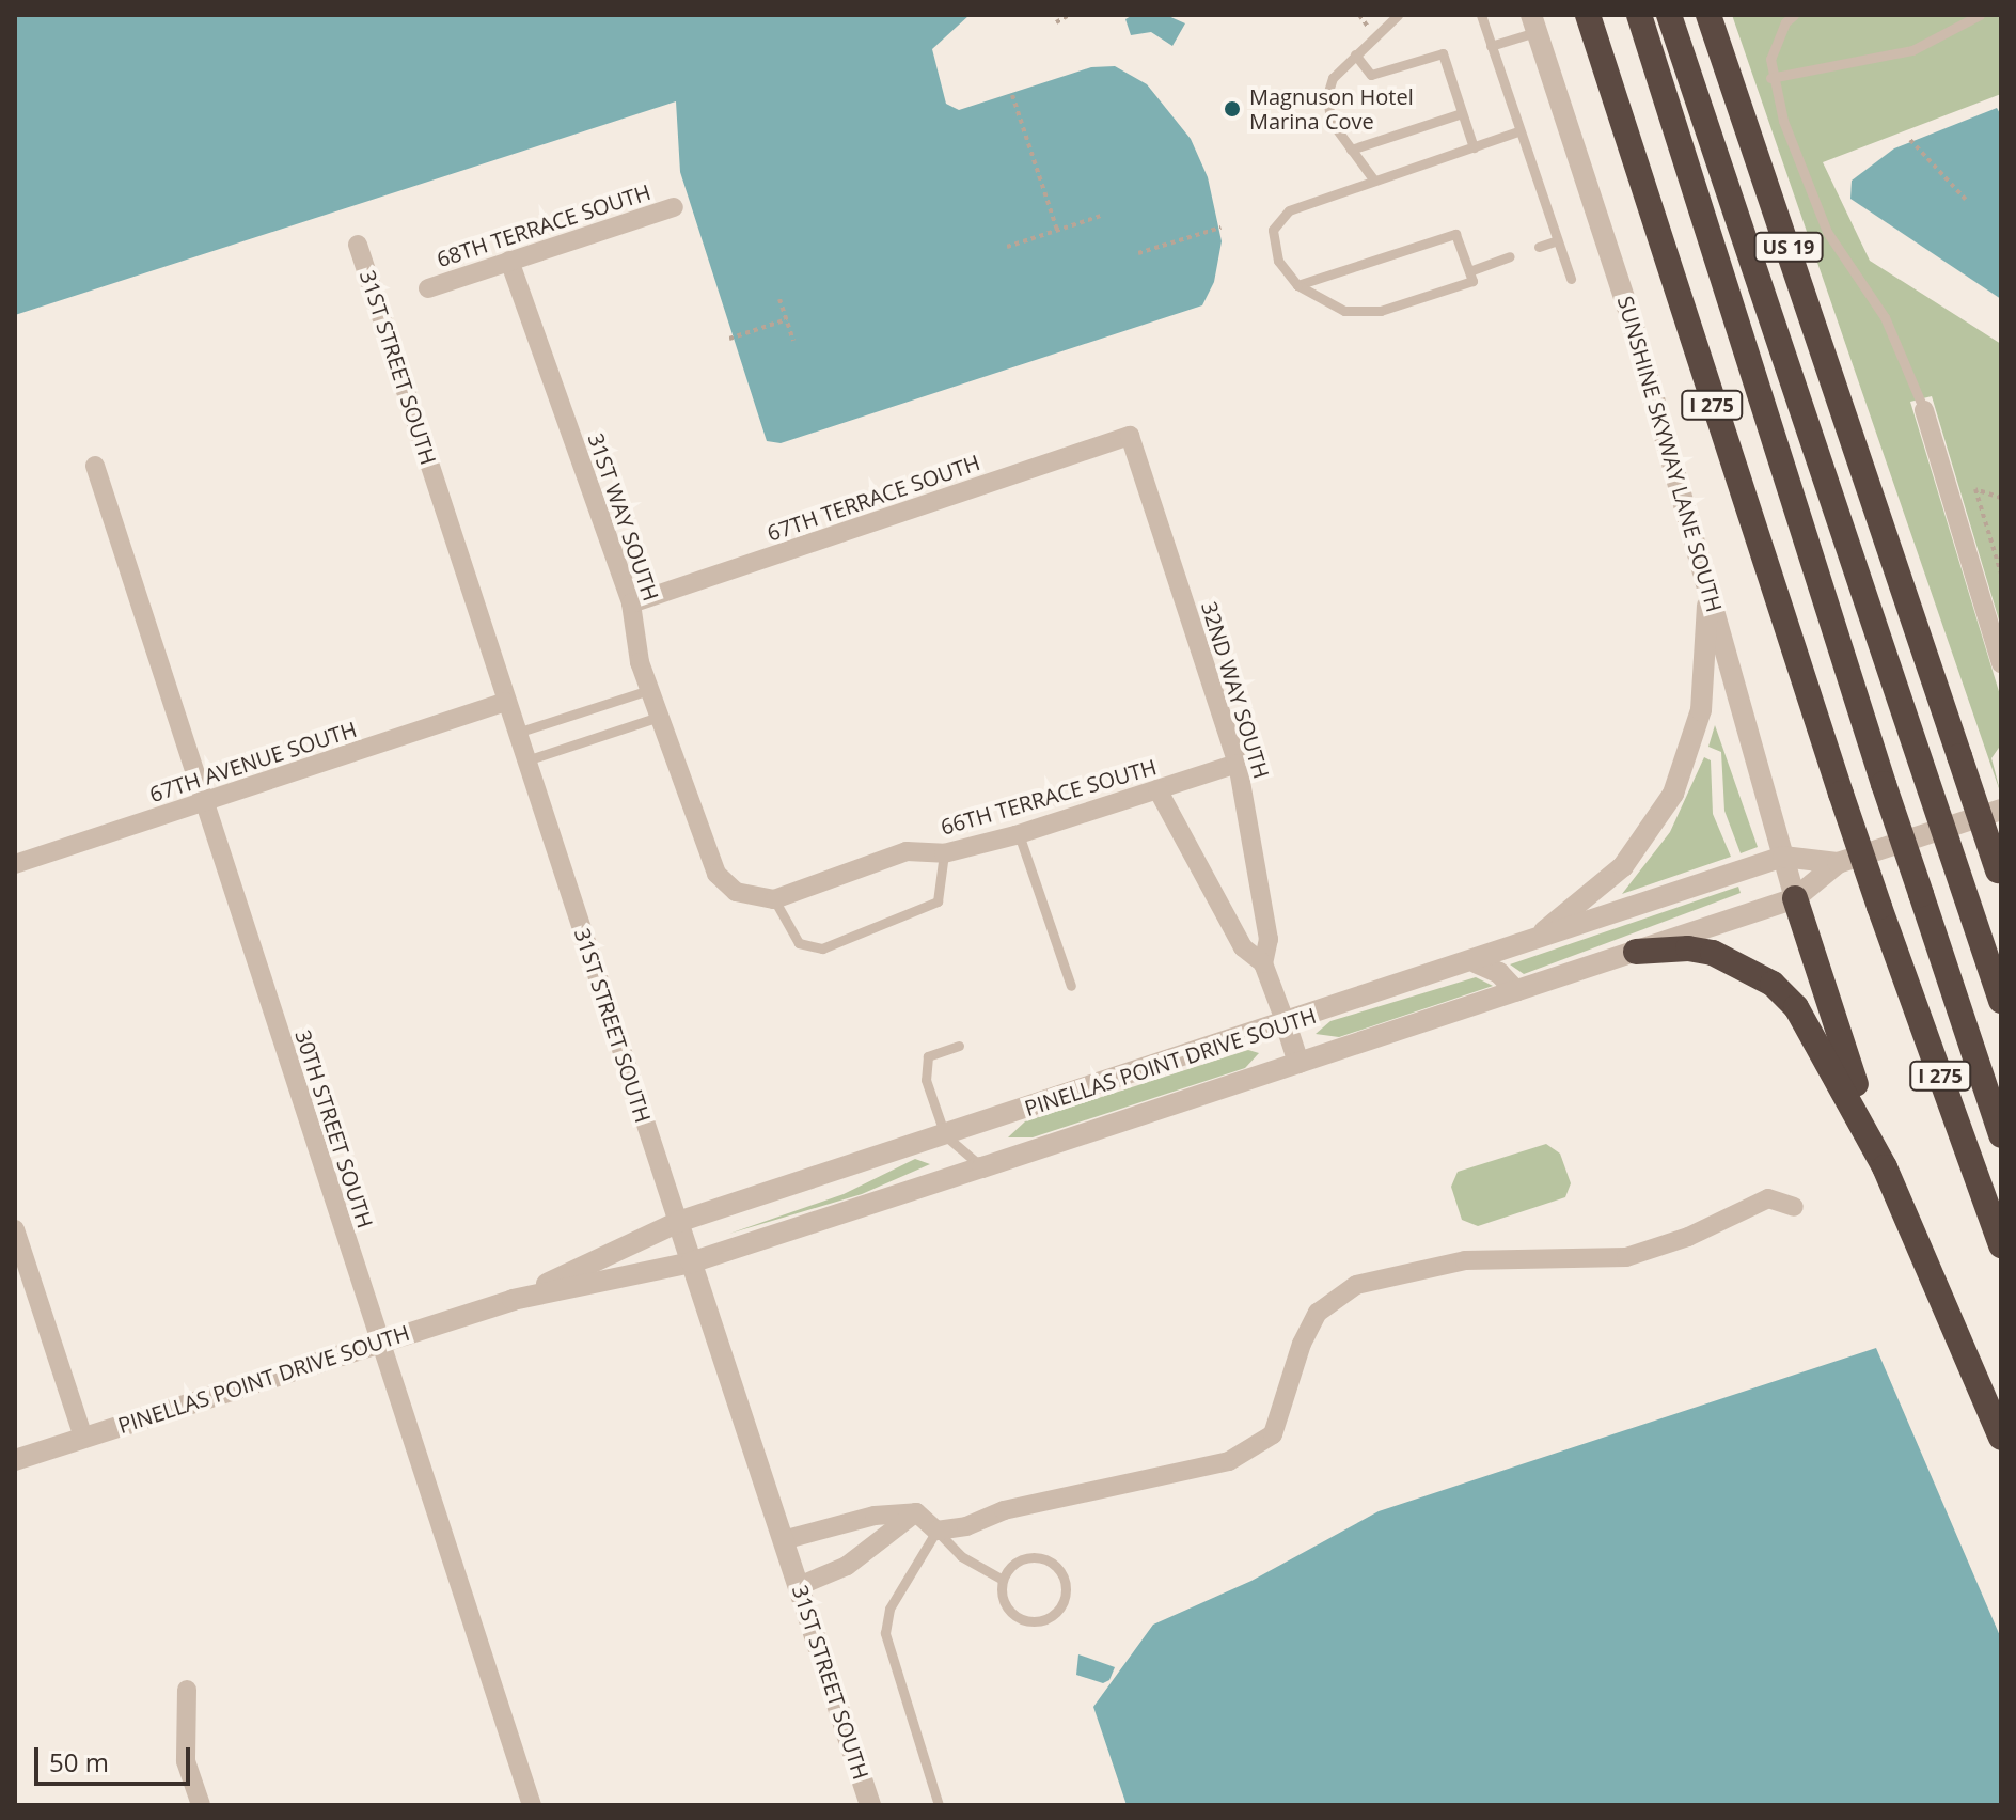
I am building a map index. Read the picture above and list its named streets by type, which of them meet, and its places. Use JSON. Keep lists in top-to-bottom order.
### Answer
{
  "streets": {
    "highway": ["US 19", "I 275"],
    "street": [
      "68TH TERRACE SOUTH",
      "31ST STREET SOUTH",
      "SUNSHINE SKYWAY LANE SOUTH",
      "67TH TERRACE SOUTH",
      "31ST WAY SOUTH",
      "32ND WAY SOUTH",
      "67TH AVENUE SOUTH",
      "66TH TERRACE SOUTH",
      "PINELLAS POINT DRIVE SOUTH",
      "30TH STREET SOUTH"
    ]
  },
  "crossings": [
    ["68TH TERRACE SOUTH", "31ST WAY SOUTH"],
    ["31ST STREET SOUTH", "67TH AVENUE SOUTH"],
    ["31ST STREET SOUTH", "PINELLAS POINT DRIVE SOUTH"],
    ["SUNSHINE SKYWAY LANE SOUTH", "PINELLAS POINT DRIVE SOUTH"],
    ["67TH TERRACE SOUTH", "31ST WAY SOUTH"],
    ["67TH TERRACE SOUTH", "32ND WAY SOUTH"],
    ["31ST WAY SOUTH", "66TH TERRACE SOUTH"],
    ["32ND WAY SOUTH", "66TH TERRACE SOUTH"],
    ["32ND WAY SOUTH", "PINELLAS POINT DRIVE SOUTH"],
    ["67TH AVENUE SOUTH", "30TH STREET SOUTH"],
    ["PINELLAS POINT DRIVE SOUTH", "30TH STREET SOUTH"]
  ],
  "places": ["Magnuson Hotel Marina Cove"],
  "scale_bar": "50 m"
}
